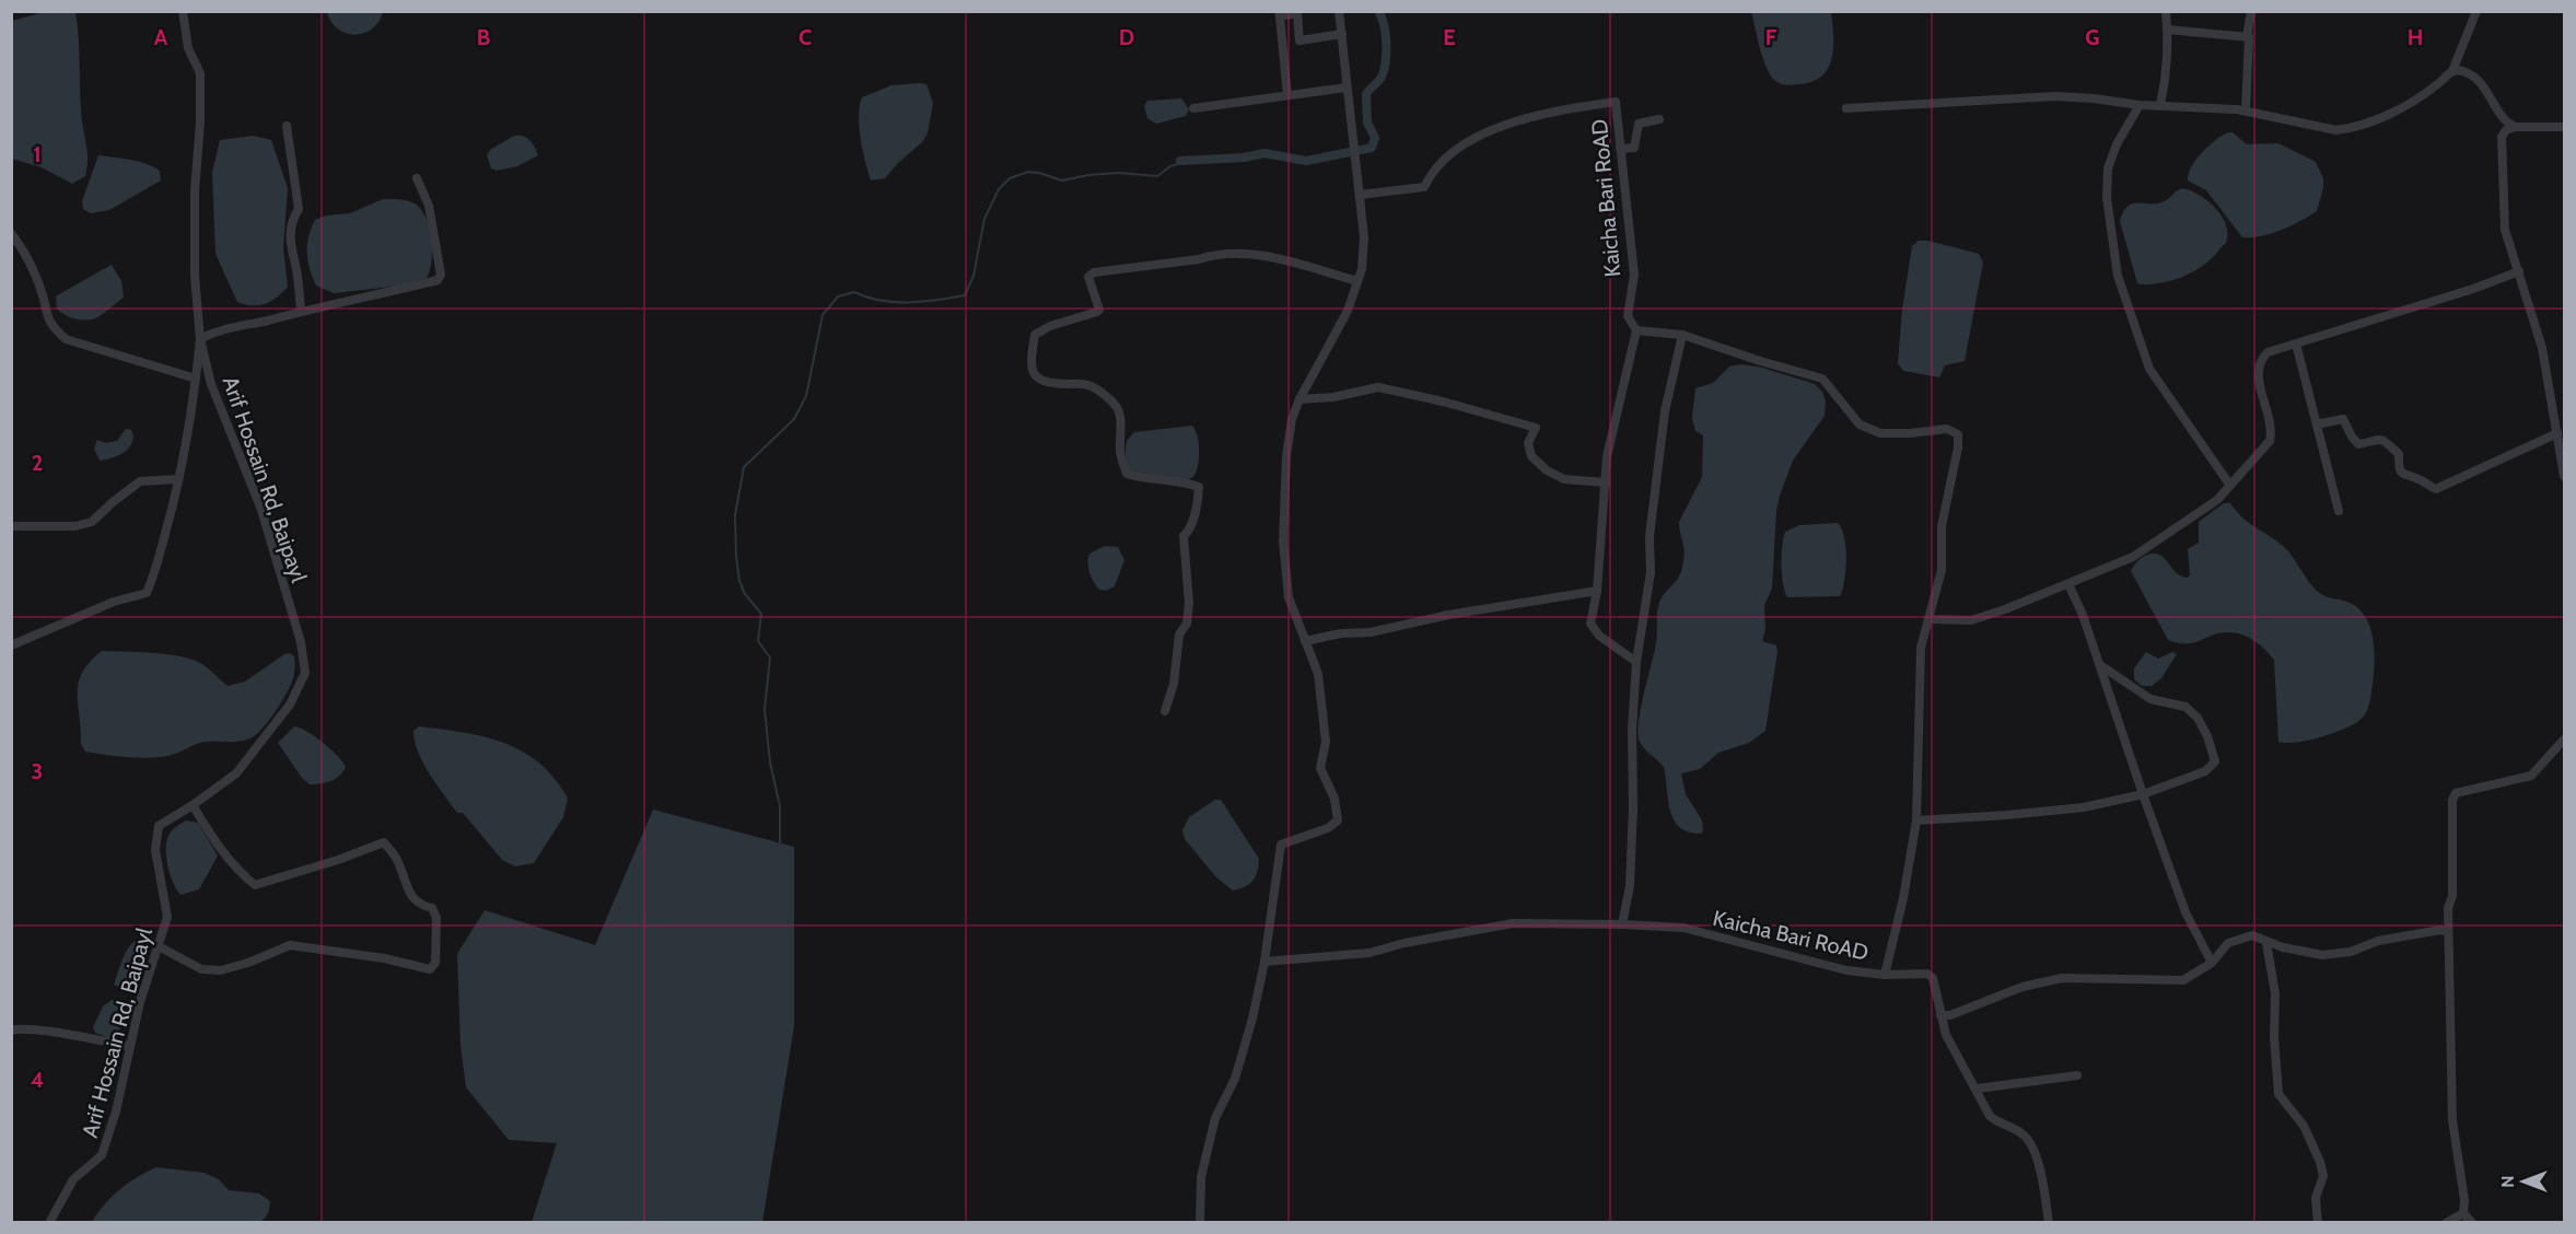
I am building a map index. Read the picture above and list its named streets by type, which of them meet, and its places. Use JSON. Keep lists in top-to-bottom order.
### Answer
{
  "streets": {
    "street": ["Kaicha Bari RoAD", "Arif Hossain Rd, Baipayl"]
  },
  "north": "left",
  "grid": {
    "columns": [
      "A",
      "B",
      "C",
      "D",
      "E",
      "F",
      "G",
      "H"
    ],
    "rows": [
      "1",
      "2",
      "3",
      "4"
    ]
  }
}
